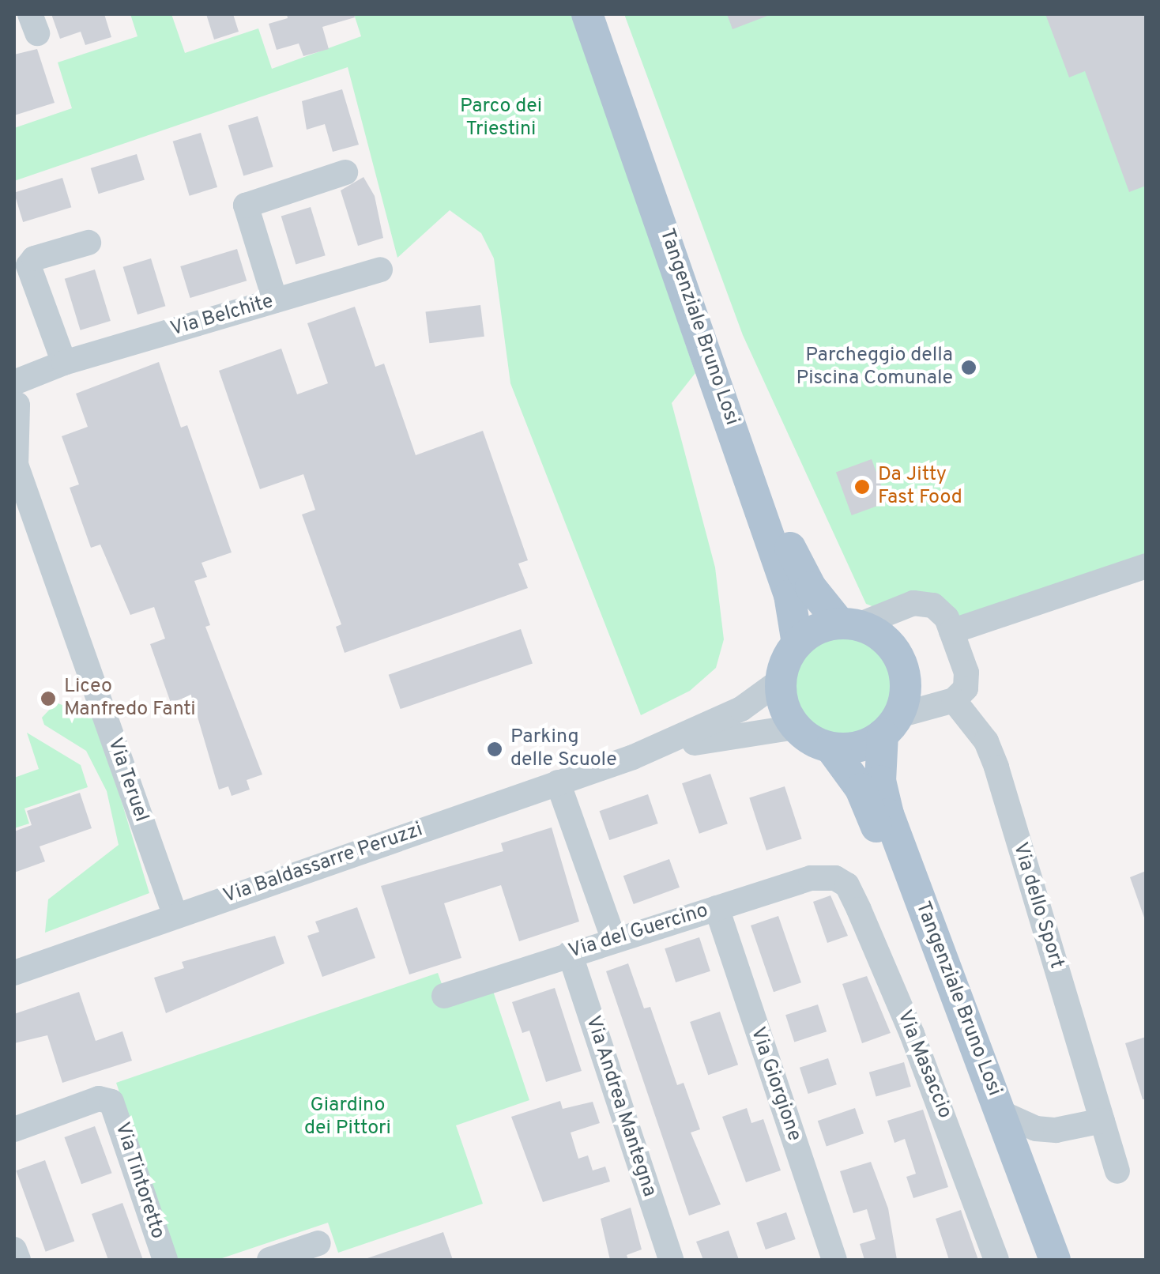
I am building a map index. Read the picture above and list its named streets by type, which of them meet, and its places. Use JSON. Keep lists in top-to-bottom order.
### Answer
{
  "streets": {
    "main road": ["Tangenziale Bruno Losi"],
    "street": [
      "Via Belchite",
      "Via Teruel",
      "Via Baldassarre Peruzzi",
      "Via dello Sport",
      "Via del Guercino",
      "Via Masaccio",
      "Via Giorgione",
      "Via Andrea Mantegna",
      "Via Tintoretto"
    ]
  },
  "crossings": [
    ["Tangenziale Bruno Losi", "Via Baldassarre Peruzzi"],
    ["Via Teruel", "Via Baldassarre Peruzzi"],
    ["Via del Guercino", "Via Masaccio"],
    ["Via del Guercino", "Via Giorgione"],
    ["Via del Guercino", "Via Andrea Mantegna"]
  ],
  "parks": ["Parco dei Triestini", "Giardino dei Pittori"],
  "places": [
    "Parcheggio della Piscina Comunale",
    "Da Jitty Fast Food",
    "Liceo Manfredo Fanti",
    "Parking delle Scuole"
  ]
}
